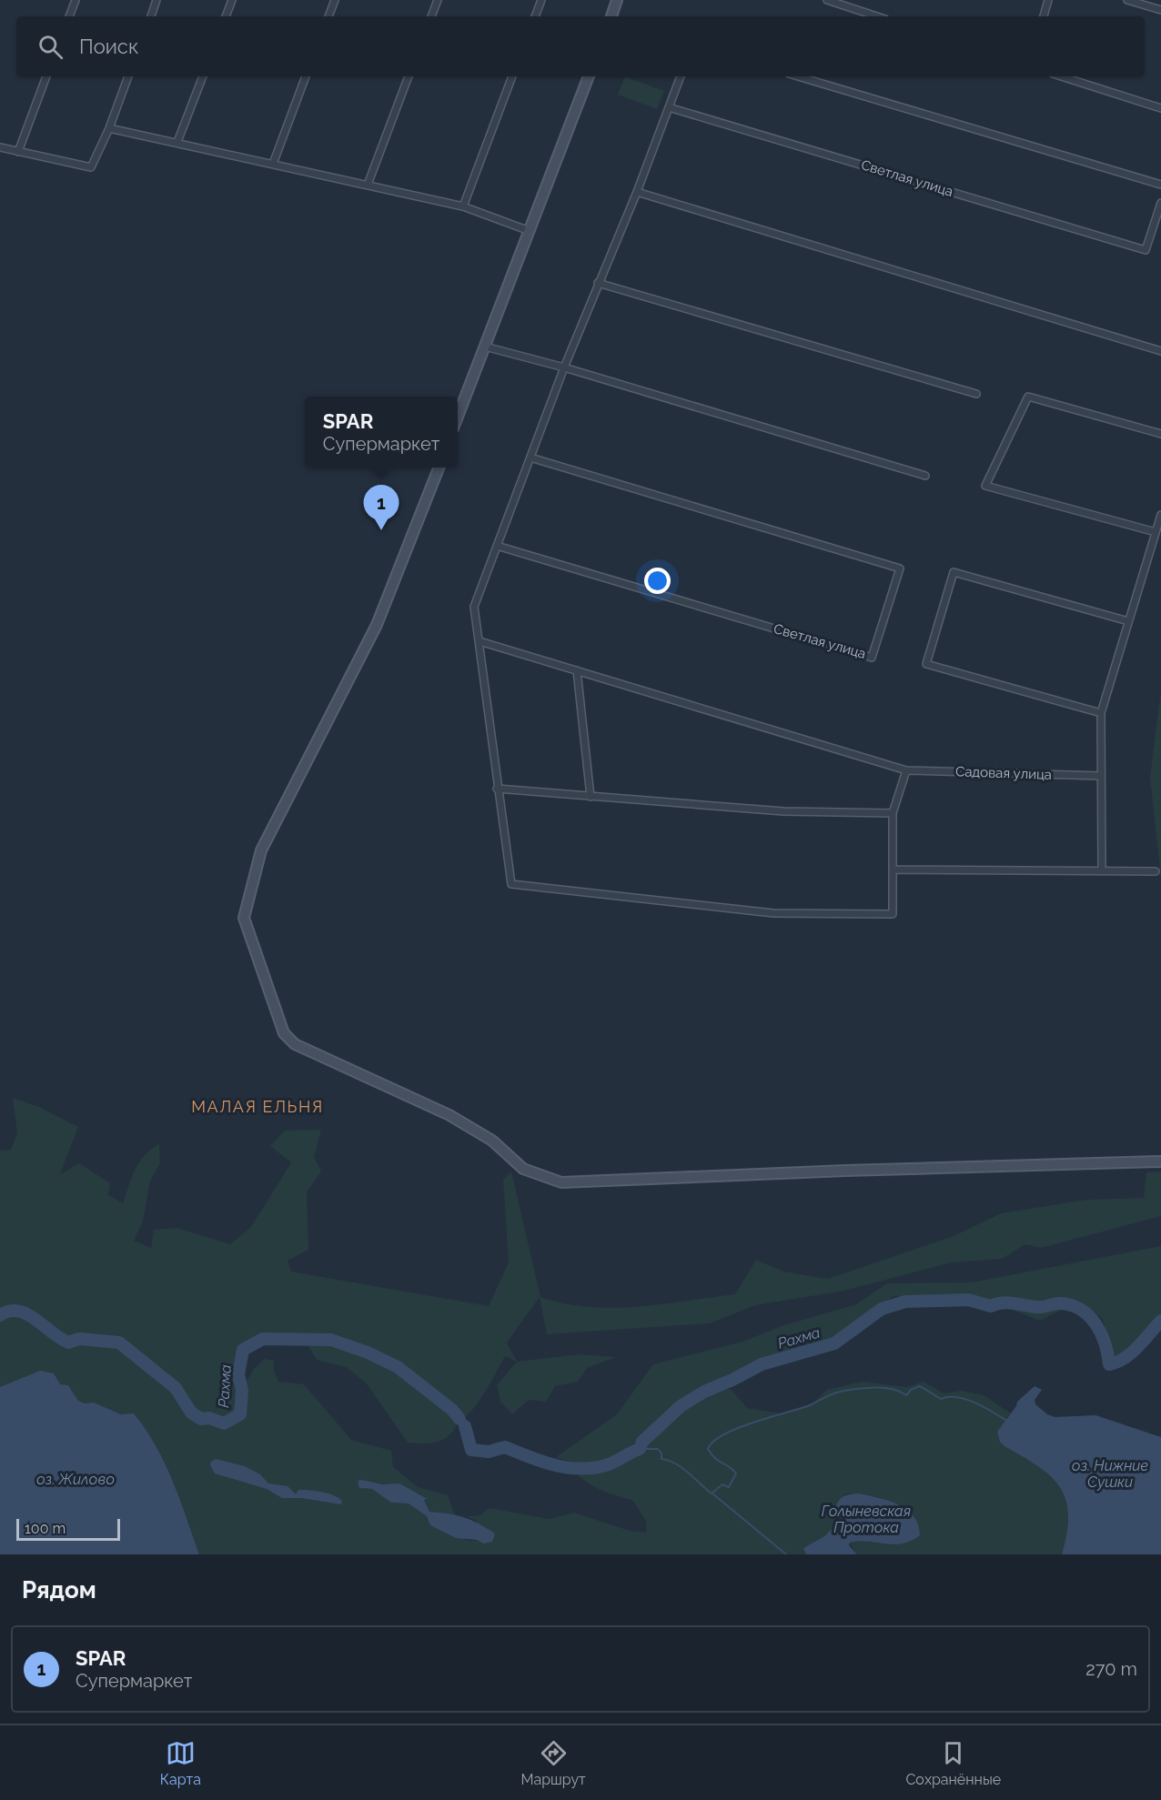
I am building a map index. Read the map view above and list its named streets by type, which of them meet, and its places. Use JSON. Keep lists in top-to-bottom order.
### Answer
{
  "streets": {
    "street": ["Светлая улица", "Садовая улица"]
  },
  "districts": ["МАЛАЯ ЕЛЬНЯ"],
  "water": [
    "Рахма",
    "оз. Нижние Сушки",
    "оз. Жилово",
    "Голыневская Протока"
  ],
  "scale_bar": "100 m",
  "page": {
    "search": "Поиск",
    "popup": ["SPAR", "Супермаркет"],
    "pins": "1",
    "scale": "100 m",
    "heading": "Рядом",
    "list": [
      {
        "mark": "1",
        "name": "SPAR",
        "note": "Супермаркет",
        "value": "270 m"
      }
    ],
    "nav": ["Карта", "Маршрут", "Сохранённые"]
  }
}
